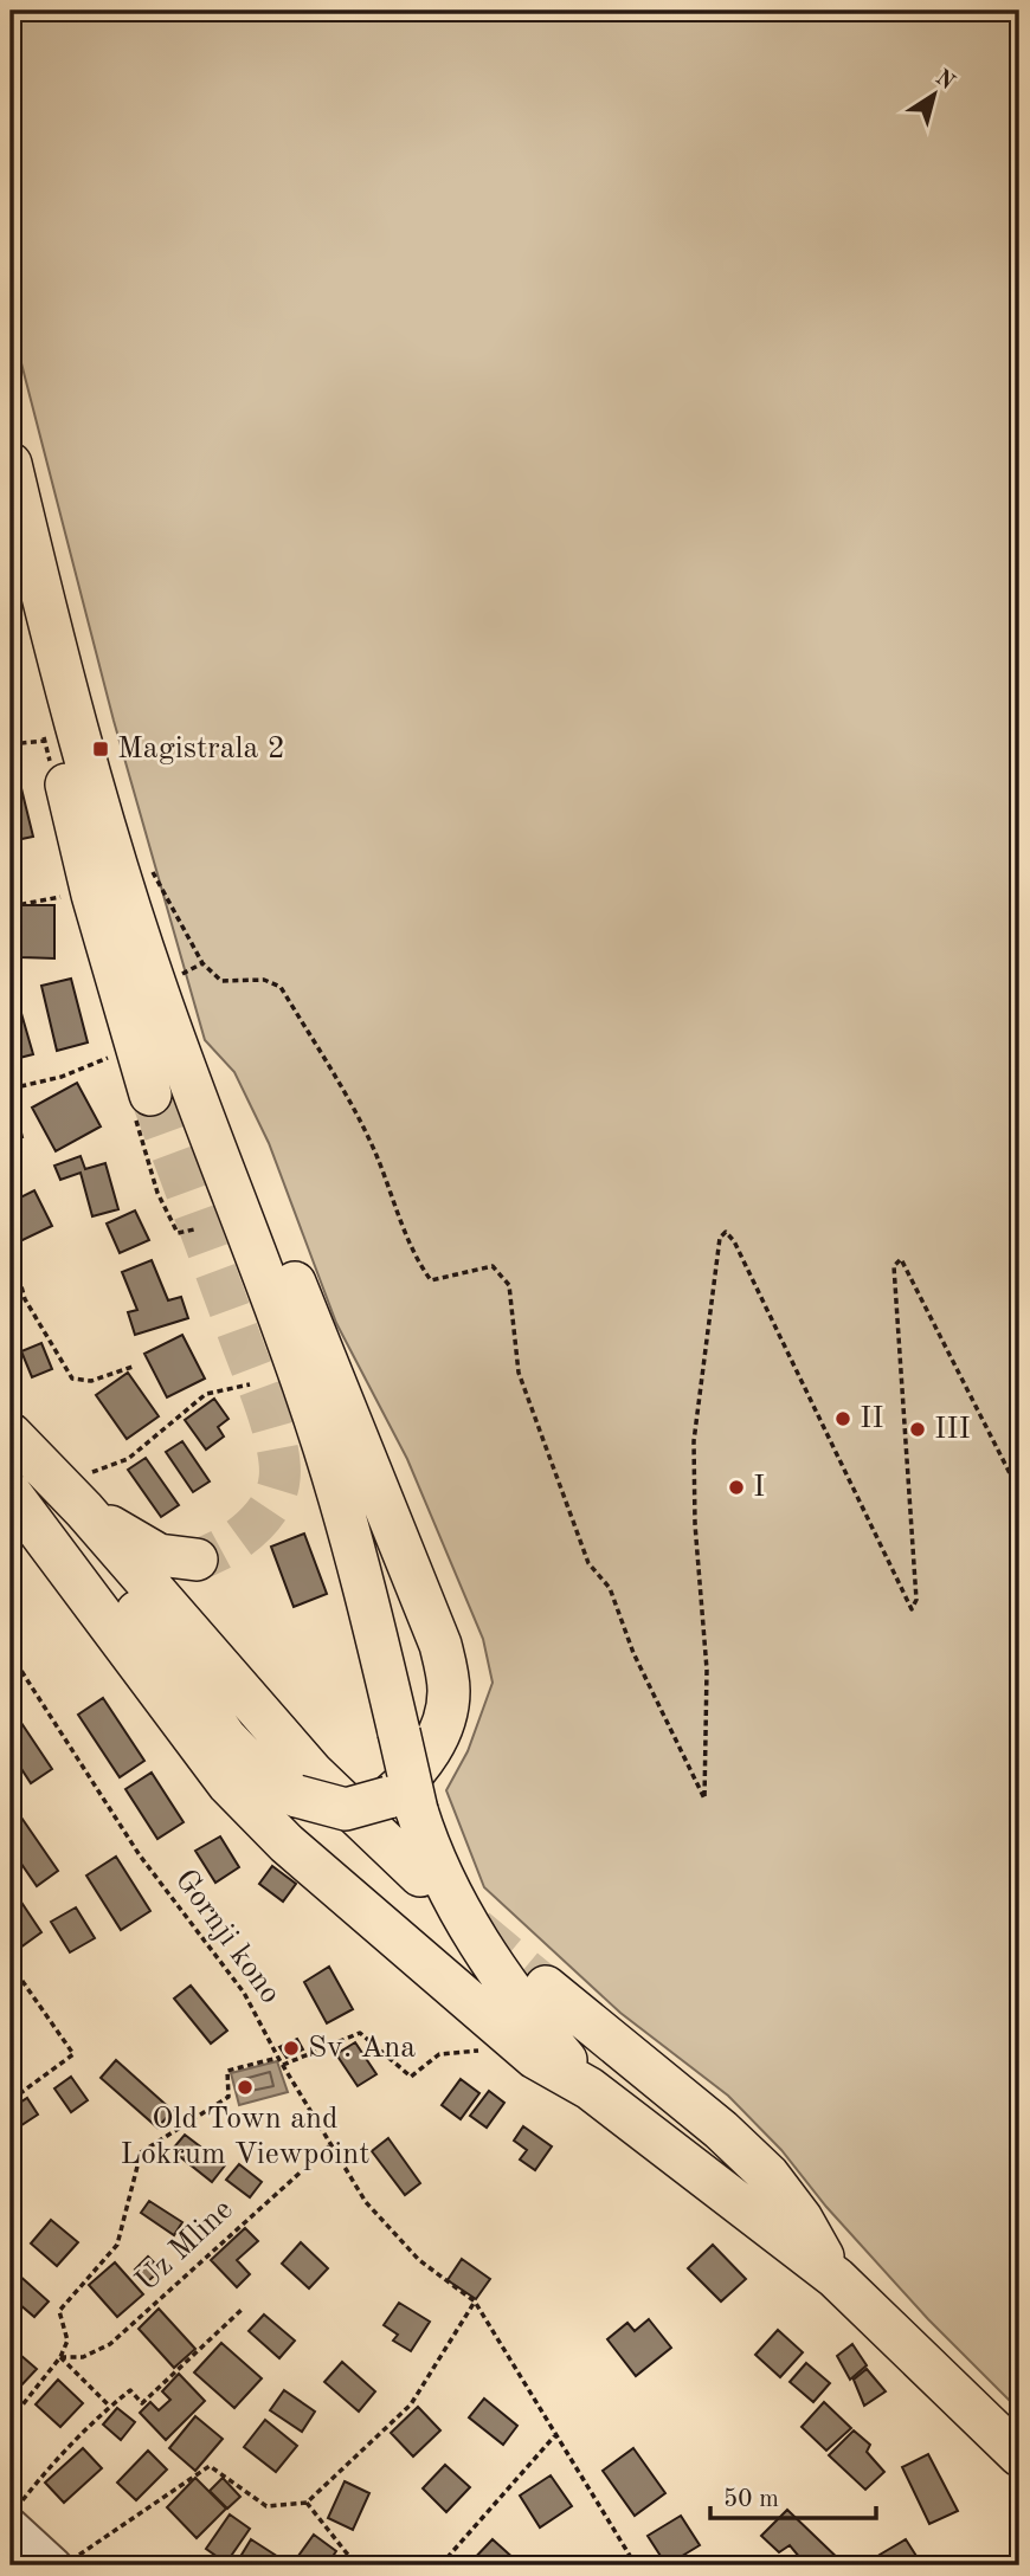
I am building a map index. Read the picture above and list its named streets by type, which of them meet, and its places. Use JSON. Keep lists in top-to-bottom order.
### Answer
{
  "streets": {
    "path": ["Gornji kono", "Uz Mline"]
  },
  "crossings": [
    ["Gornji kono", "Uz Mline"]
  ],
  "places": {
    "transit": ["Magistrala 2"],
    "other": [
      "II",
      "III",
      "I",
      "Sv. Ana",
      "Old Town and Lokrum Viewpoint"
    ]
  },
  "scale_bar": "50 m",
  "north": "top right"
}
